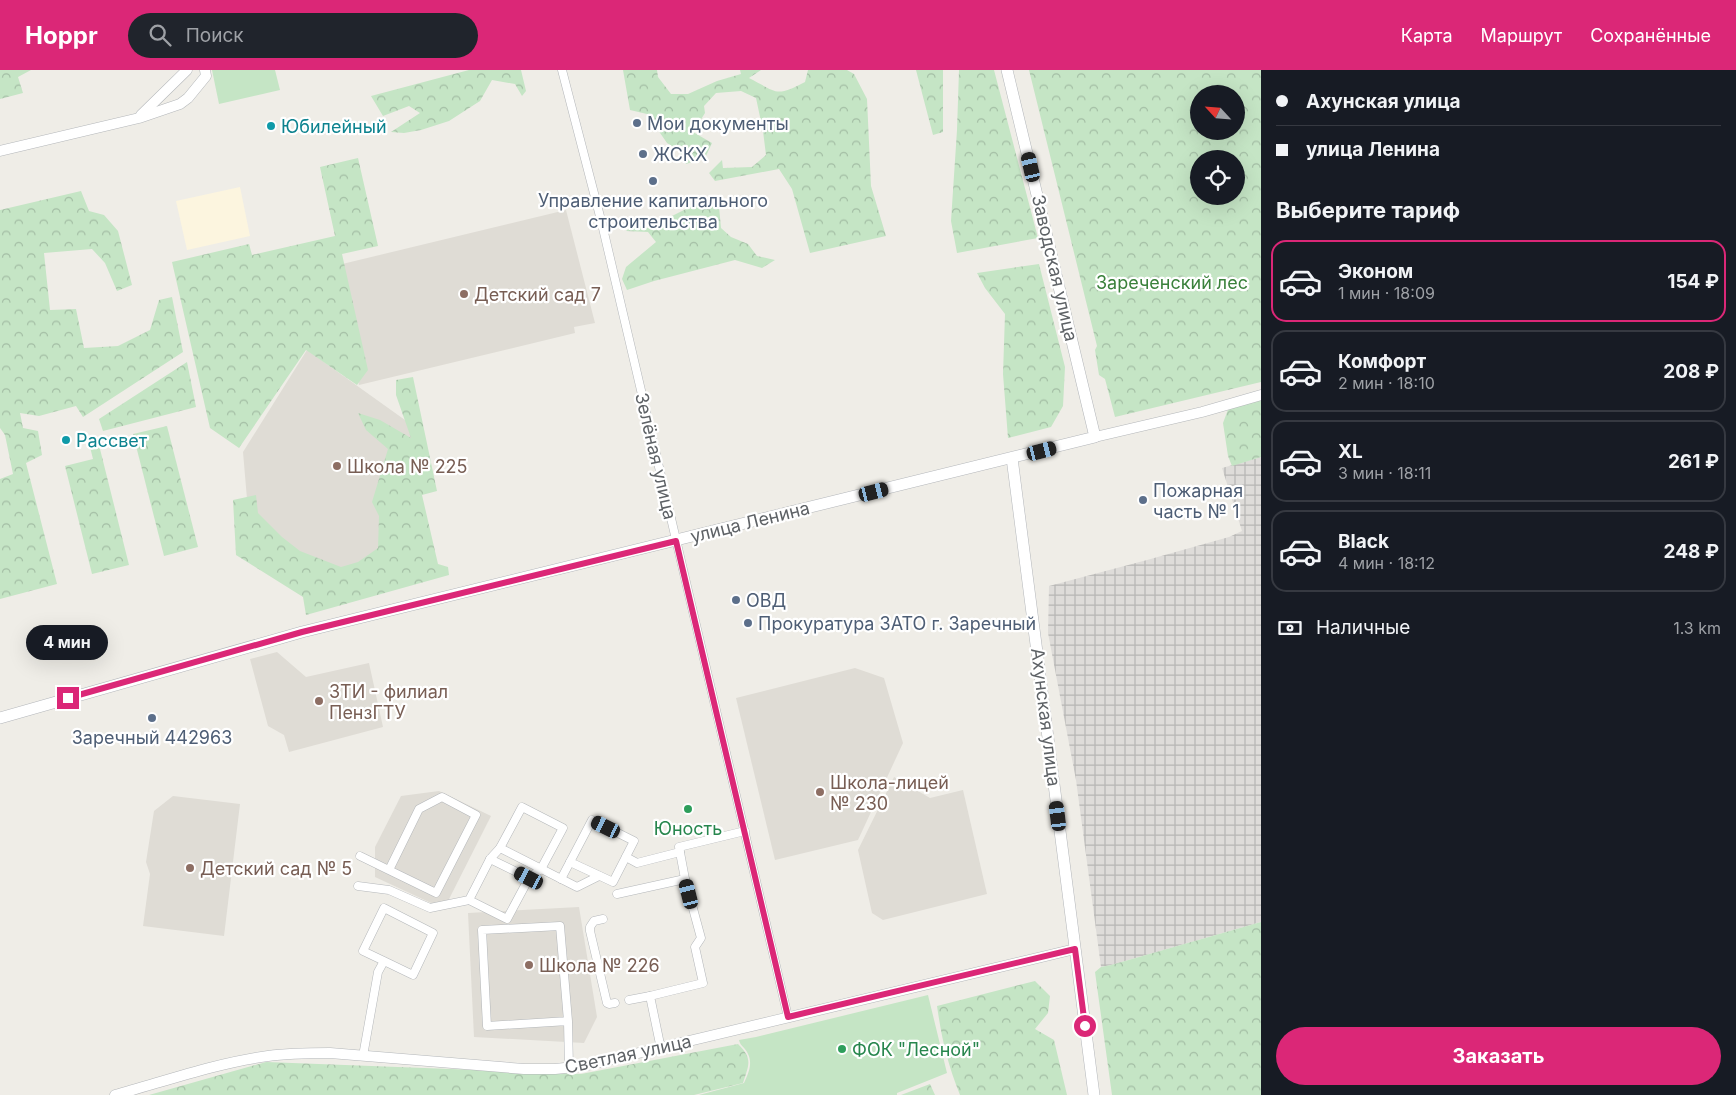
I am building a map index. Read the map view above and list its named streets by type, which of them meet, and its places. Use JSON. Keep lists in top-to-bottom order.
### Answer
{
  "streets": {
    "main road": ["Заводская улица", "улица Ленина", "Ахунская улица"],
    "street": ["Зелёная улица", "Светлая улица"]
  },
  "crossings": [
    ["Заводская улица", "улица Ленина"],
    ["Зелёная улица", "улица Ленина"],
    ["Зелёная улица", "Светлая улица"],
    ["улица Ленина", "Ахунская улица"],
    ["Ахунская улица", "Светлая улица"]
  ],
  "parks": ["Зареченский лес"],
  "places": [
    "Мои документы",
    "Юбилейный",
    "ЖСКХ",
    "Управление капитального строительства",
    "Детский сад 7",
    "Рассвет",
    "Школа № 225",
    "Пожарная часть № 1",
    "ОВД",
    "Прокуратура ЗАТО г. Заречный",
    "ЗТИ - филиал ПензГТУ",
    "Заречный 442963",
    "Школа-лицей № 230",
    "Юность",
    "Детский сад № 5",
    "Школа № 226",
    "ФОК \"Лесной\""
  ],
  "north": "top left",
  "page": {
    "header": "Hoppr",
    "search": "Поиск",
    "nav": ["Карта", "Маршрут", "Сохранённые"],
    "banner": ["Ахунская улица", "улица Ленина"],
    "heading": "Выберите тариф",
    "list": [
      {
        "name": "Эконом",
        "note": "1 мин · 18:09",
        "value": "154 ₽"
      },
      {
        "name": "Комфорт",
        "note": "2 мин · 18:10",
        "value": "208 ₽"
      },
      {
        "name": "XL",
        "note": "3 мин · 18:11",
        "value": "261 ₽"
      },
      {
        "name": "Black",
        "note": "4 мин · 18:12",
        "value": "248 ₽"
      }
    ],
    "pay": ["Наличные", "1.3 km"],
    "bubble": "4 мин",
    "buttons": "Заказать"
  }
}
